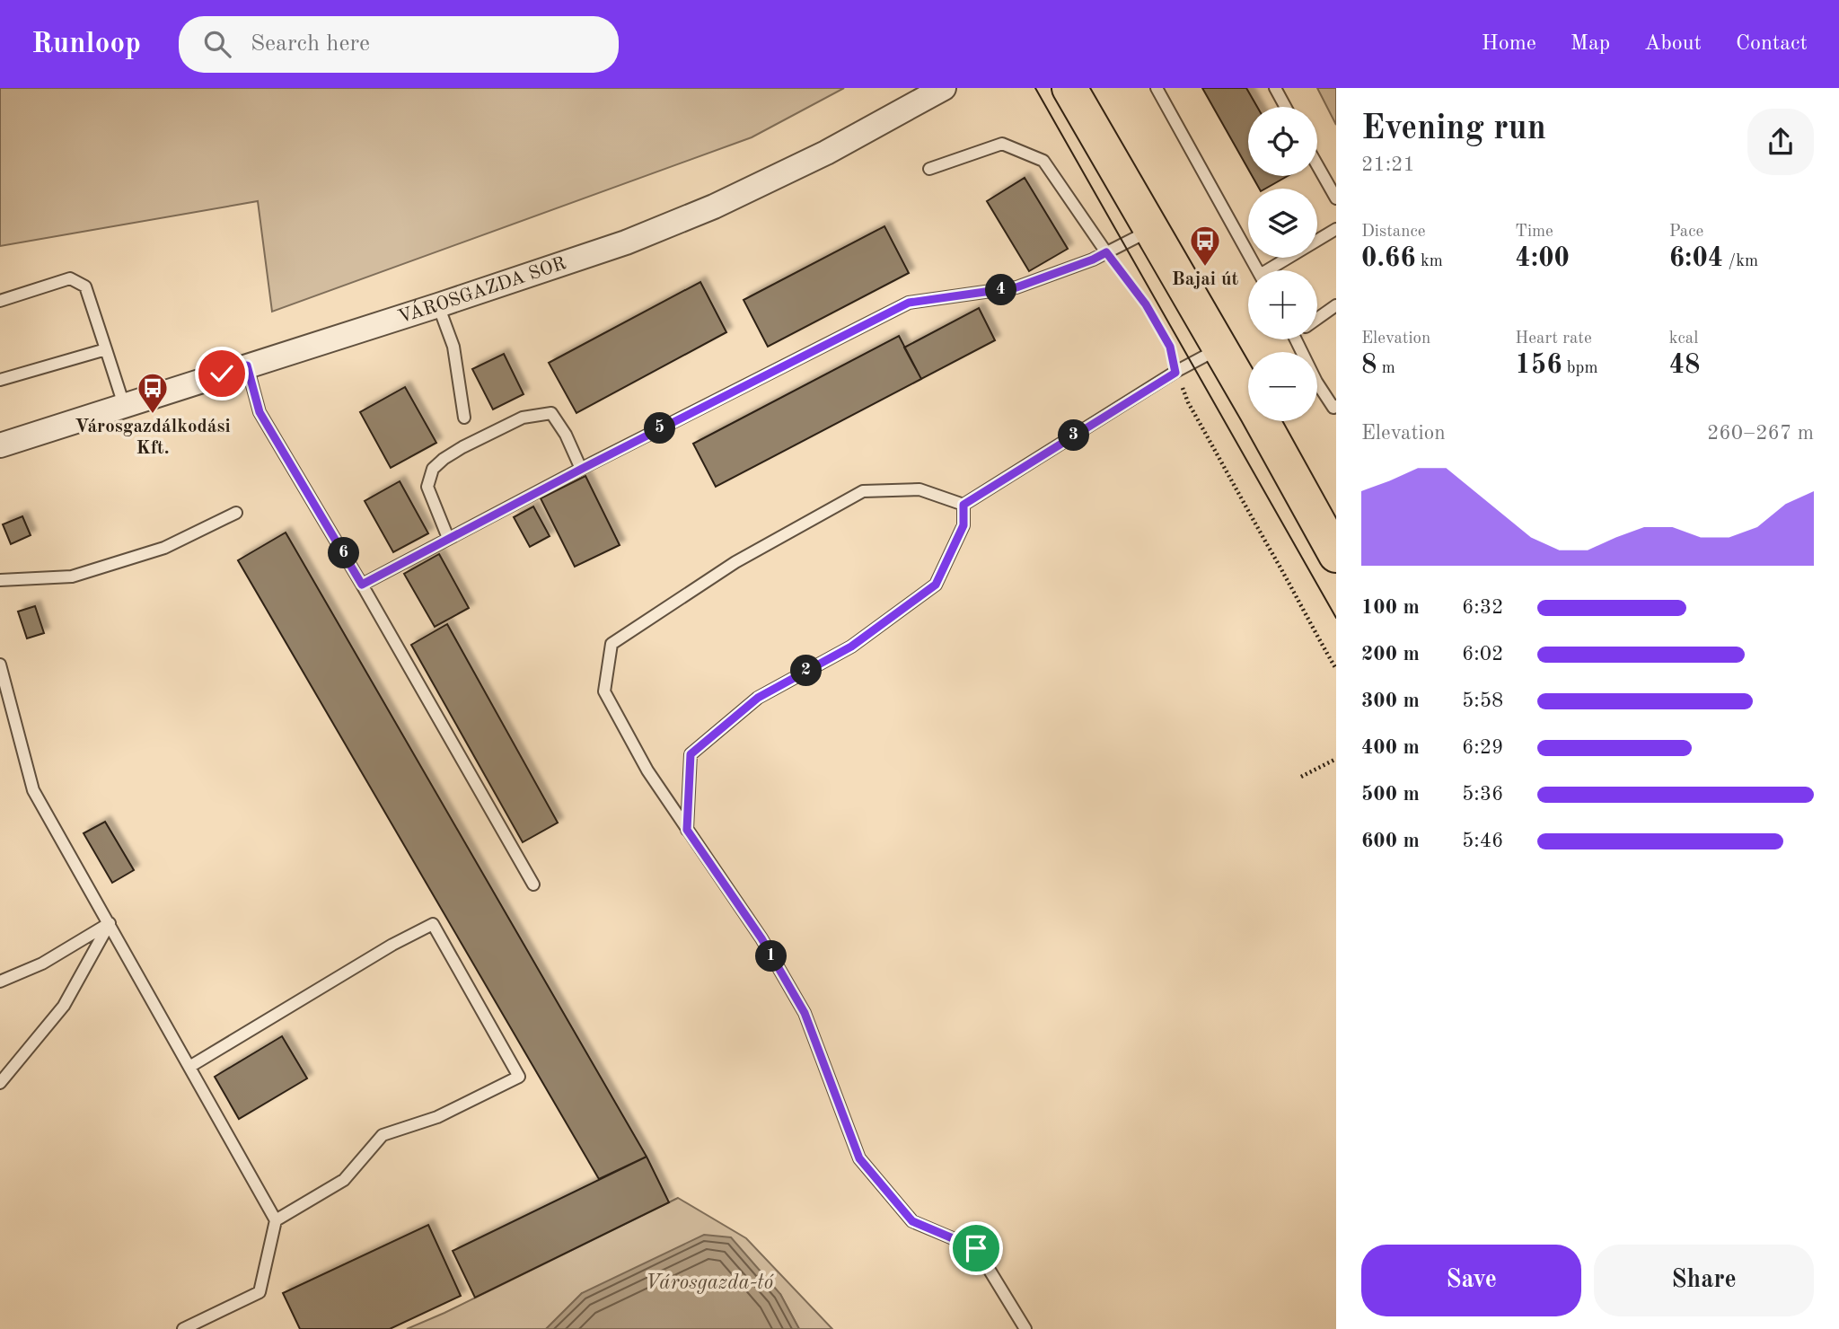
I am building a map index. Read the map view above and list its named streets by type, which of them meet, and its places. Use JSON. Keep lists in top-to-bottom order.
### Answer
{
  "streets": {
    "street": ["VÁROSGAZDA SOR"]
  },
  "water": ["Városgazda-tó"],
  "places": {
    "bus stop": ["Bajai út", "Városgazdálkodási Kft."]
  },
  "page": {
    "header": "Runloop",
    "search": "Search here",
    "nav": [
      "Home",
      "Map",
      "About",
      "Contact"
    ],
    "heading": ["Evening run", "21:21"],
    "map_buttons": ["+", "−"],
    "stats": [
      ["Distance", "0.66 km"],
      ["Time", "4:00"],
      ["Pace", "6:04 /km"],
      ["Elevation", "8 m"],
      ["Heart rate", "156 bpm"],
      ["kcal", "48"]
    ],
    "pins": [
      "4",
      "5",
      "3",
      "6",
      "2",
      "1"
    ],
    "chart": ["Elevation", "260–267 m"],
    "list": [
      {
        "name": "100 m",
        "note": "6:32"
      },
      {
        "name": "200 m",
        "note": "6:02"
      },
      {
        "name": "300 m",
        "note": "5:58"
      },
      {
        "name": "400 m",
        "note": "6:29"
      },
      {
        "name": "500 m",
        "note": "5:36"
      },
      {
        "name": "600 m",
        "note": "5:46"
      }
    ],
    "buttons": ["Save", "Share"]
  }
}
